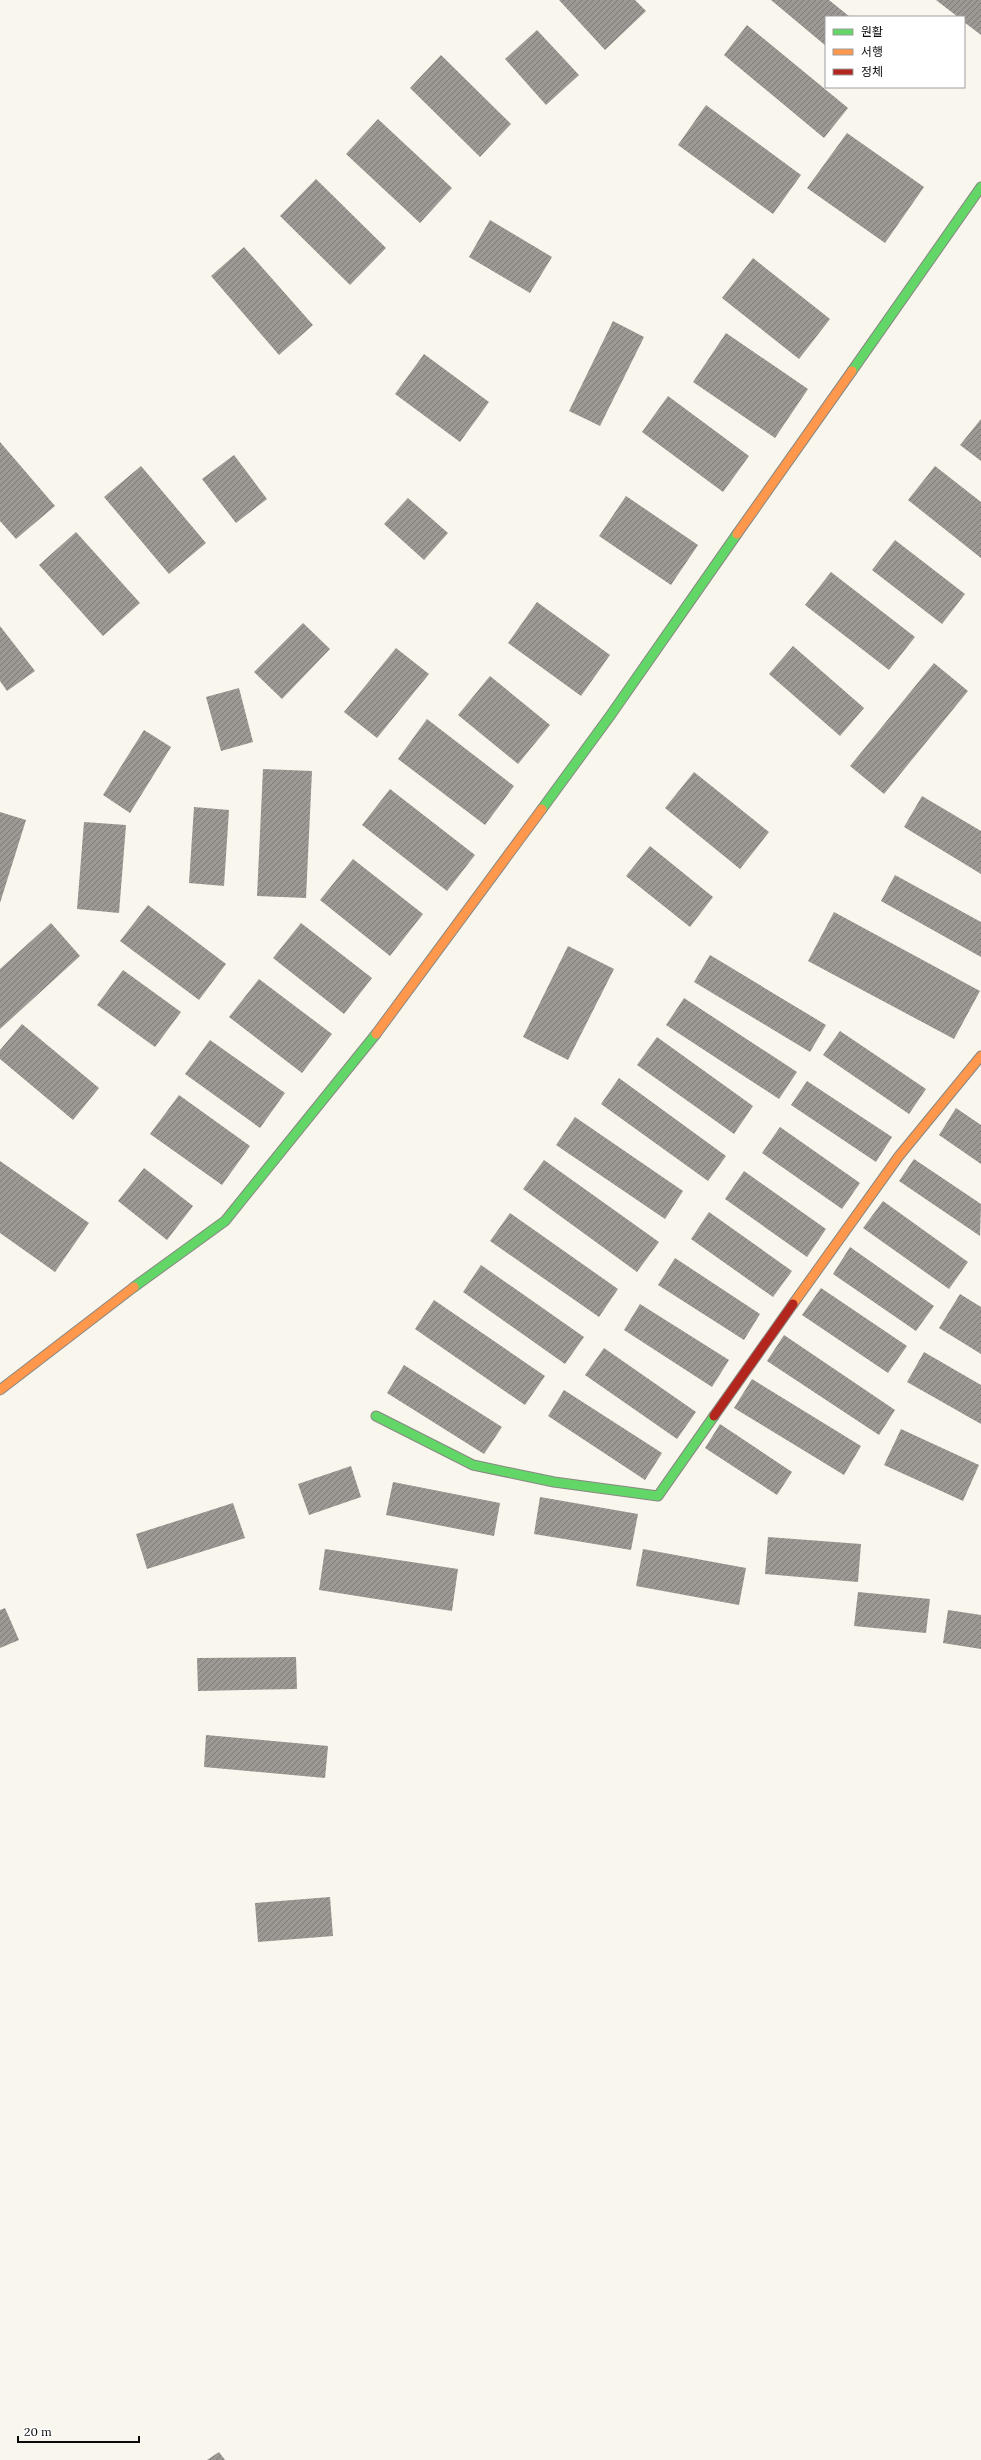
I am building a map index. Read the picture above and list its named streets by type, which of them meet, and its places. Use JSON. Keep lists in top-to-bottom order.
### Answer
{
  "legend": ["원활", "서행", "정체"],
  "scale_bar": "20 m"
}
